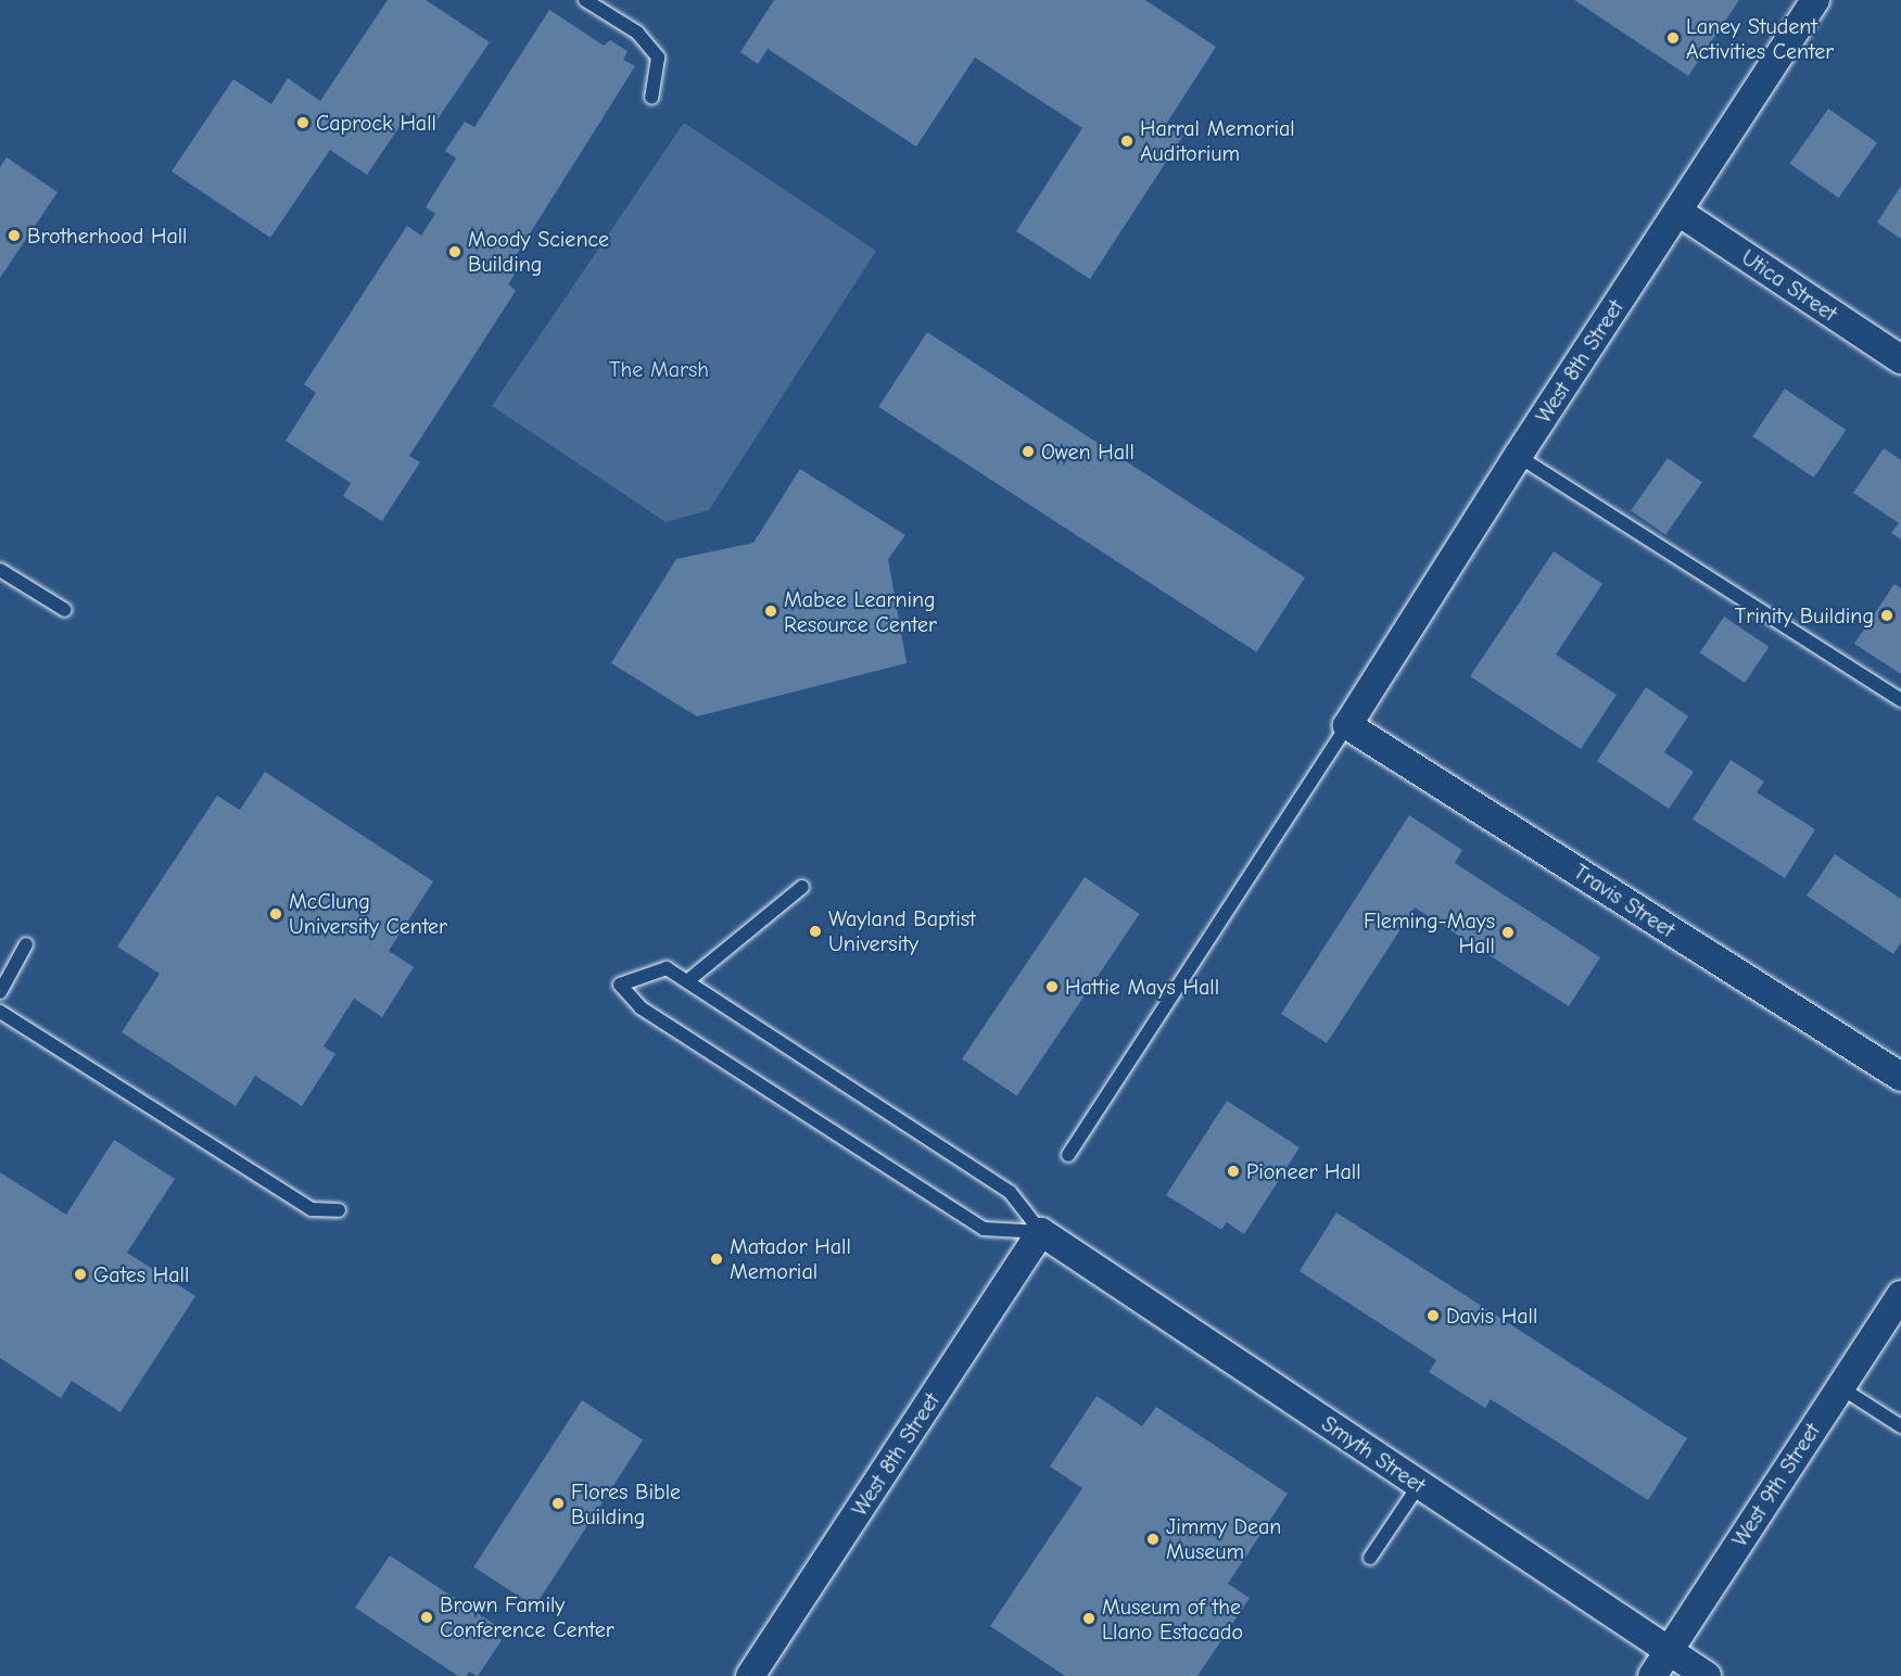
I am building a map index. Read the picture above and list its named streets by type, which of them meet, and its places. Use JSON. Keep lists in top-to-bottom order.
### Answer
{
  "streets": {
    "street": [
      "Utica Street",
      "West 8th Street",
      "Travis Street",
      "Smyth Street",
      "West 9th Street"
    ]
  },
  "crossings": [
    ["Utica Street", "West 8th Street"],
    ["West 8th Street", "Travis Street"],
    ["West 8th Street", "Smyth Street"],
    ["Smyth Street", "West 9th Street"]
  ],
  "parks": ["The Marsh"],
  "places": [
    "Laney Student Activities Center",
    "Caprock Hall",
    "Harral Memorial Auditorium",
    "Brotherhood Hall",
    "Moody Science Building",
    "Owen Hall",
    "Mabee Learning Resource Center",
    "Trinity Building",
    "McClung University Center",
    "Wayland Baptist University",
    "Fleming-Mays Hall",
    "Hattie Mays Hall",
    "Pioneer Hall",
    "Matador Hall Memorial",
    "Gates Hall",
    "Davis Hall",
    "Flores Bible Building",
    "Jimmy Dean Museum",
    "Brown Family Conference Center",
    "Museum of the Llano Estacado"
  ]
}
